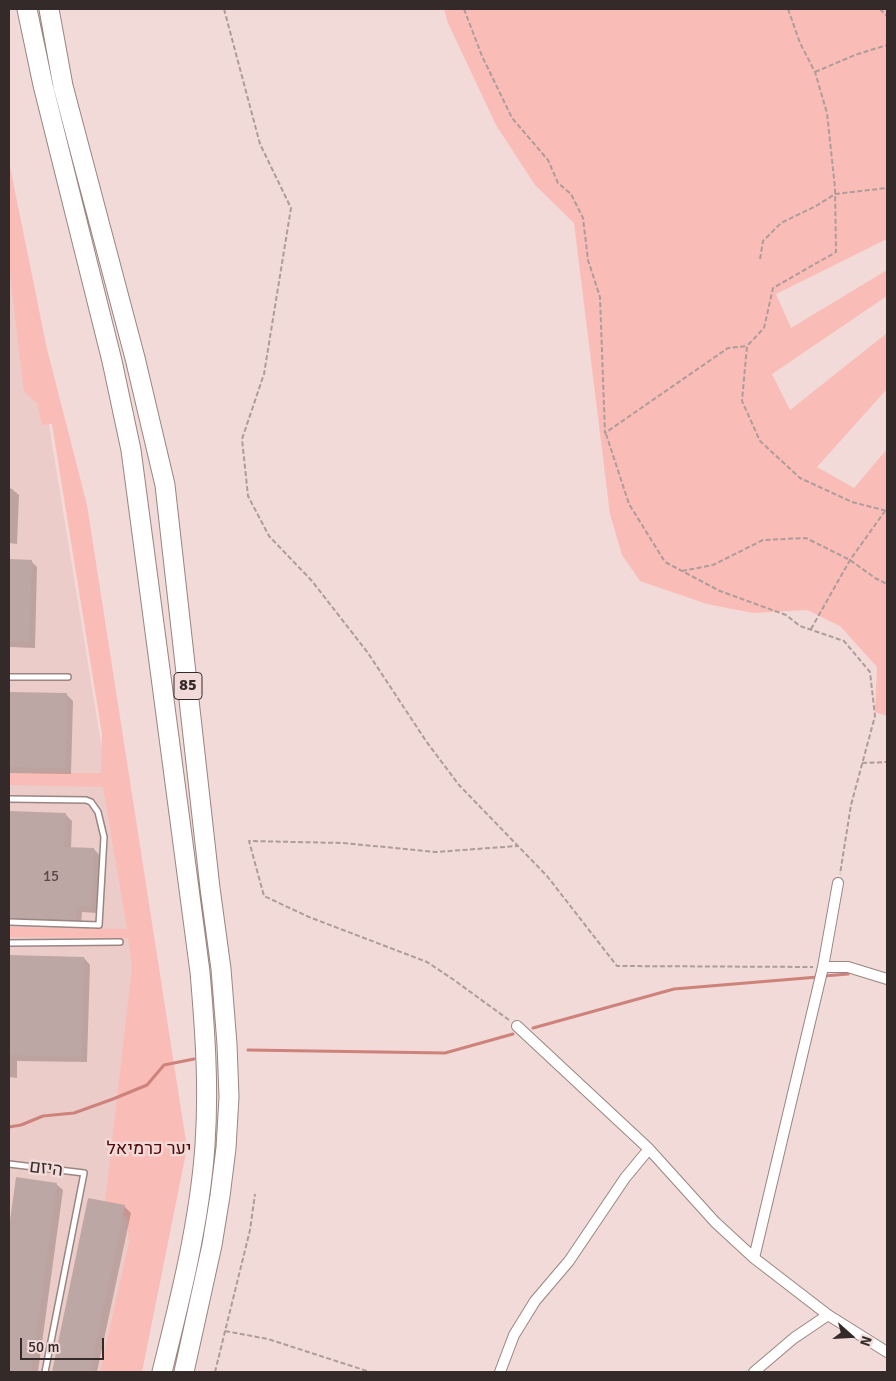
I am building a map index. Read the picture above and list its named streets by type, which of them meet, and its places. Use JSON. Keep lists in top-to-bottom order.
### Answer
{
  "streets": {
    "highway": ["85"],
    "lane": ["היזם"]
  },
  "parks": ["יער כרמיאל"],
  "house_numbers": ["15"],
  "scale_bar": "50 m",
  "north": "right"
}
